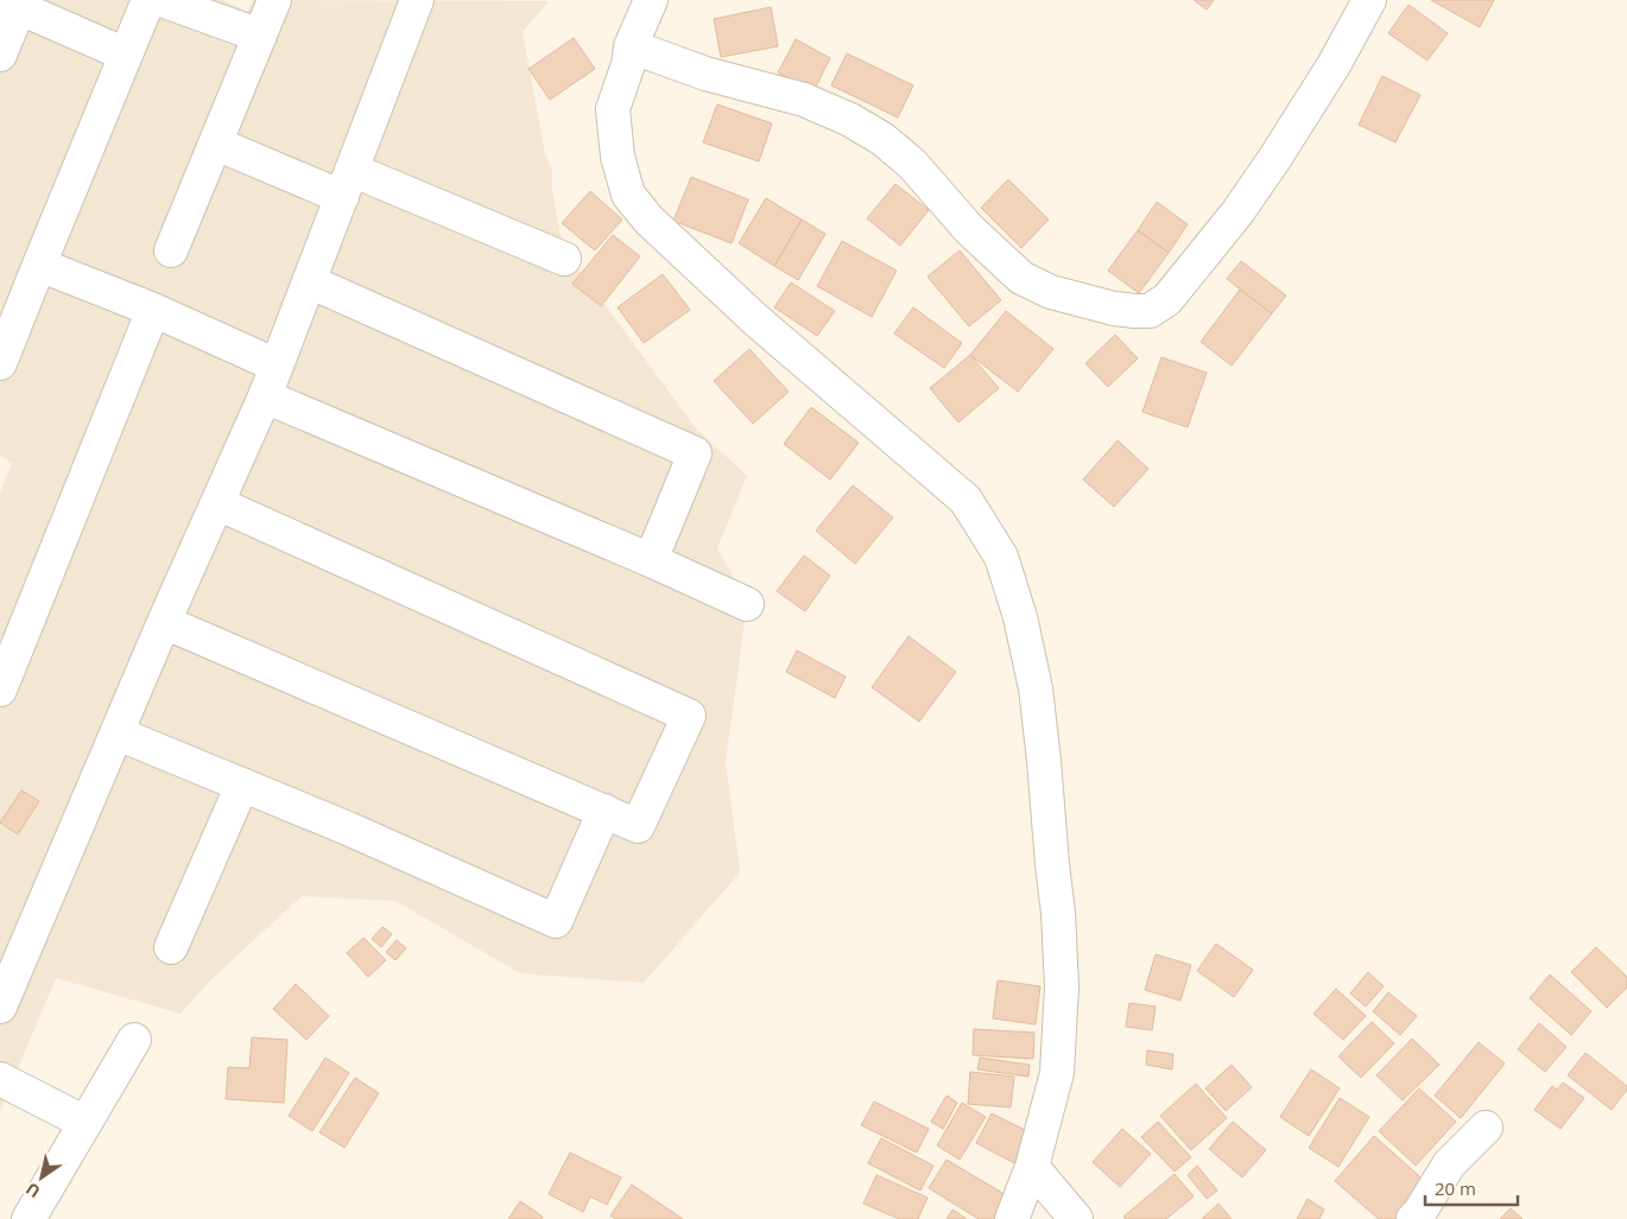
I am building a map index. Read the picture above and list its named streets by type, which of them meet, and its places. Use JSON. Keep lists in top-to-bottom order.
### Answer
{
  "scale_bar": "20 m",
  "north": "bottom left"
}
